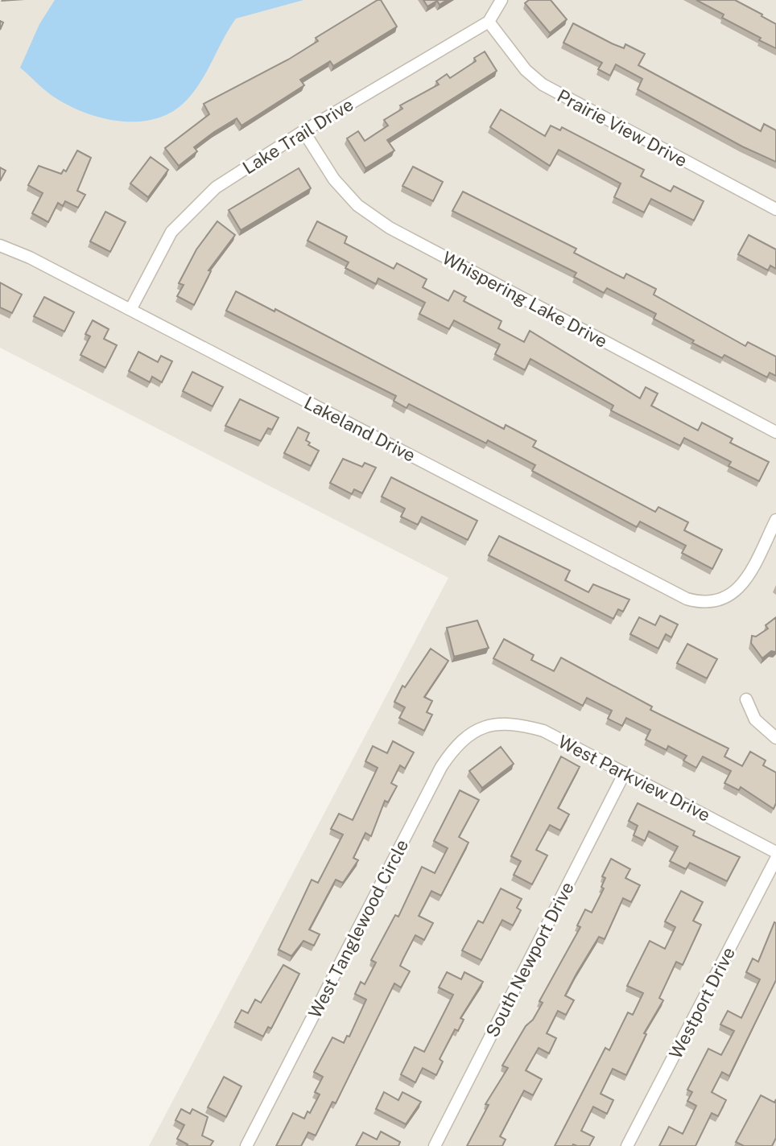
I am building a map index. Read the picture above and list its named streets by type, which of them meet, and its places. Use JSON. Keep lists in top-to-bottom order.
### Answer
{
  "streets": {
    "street": [
      "Prairie View Drive",
      "Lake Trail Drive",
      "Whispering Lake Drive",
      "Lakeland Drive",
      "West Parkview Drive",
      "West Tanglewood Circle",
      "South Newport Drive",
      "Westport Drive"
    ]
  },
  "crossings": [
    ["Prairie View Drive", "Lake Trail Drive"],
    ["Lake Trail Drive", "Whispering Lake Drive"],
    ["Lake Trail Drive", "Lakeland Drive"],
    ["West Parkview Drive", "West Tanglewood Circle"],
    ["West Parkview Drive", "South Newport Drive"]
  ]
}
